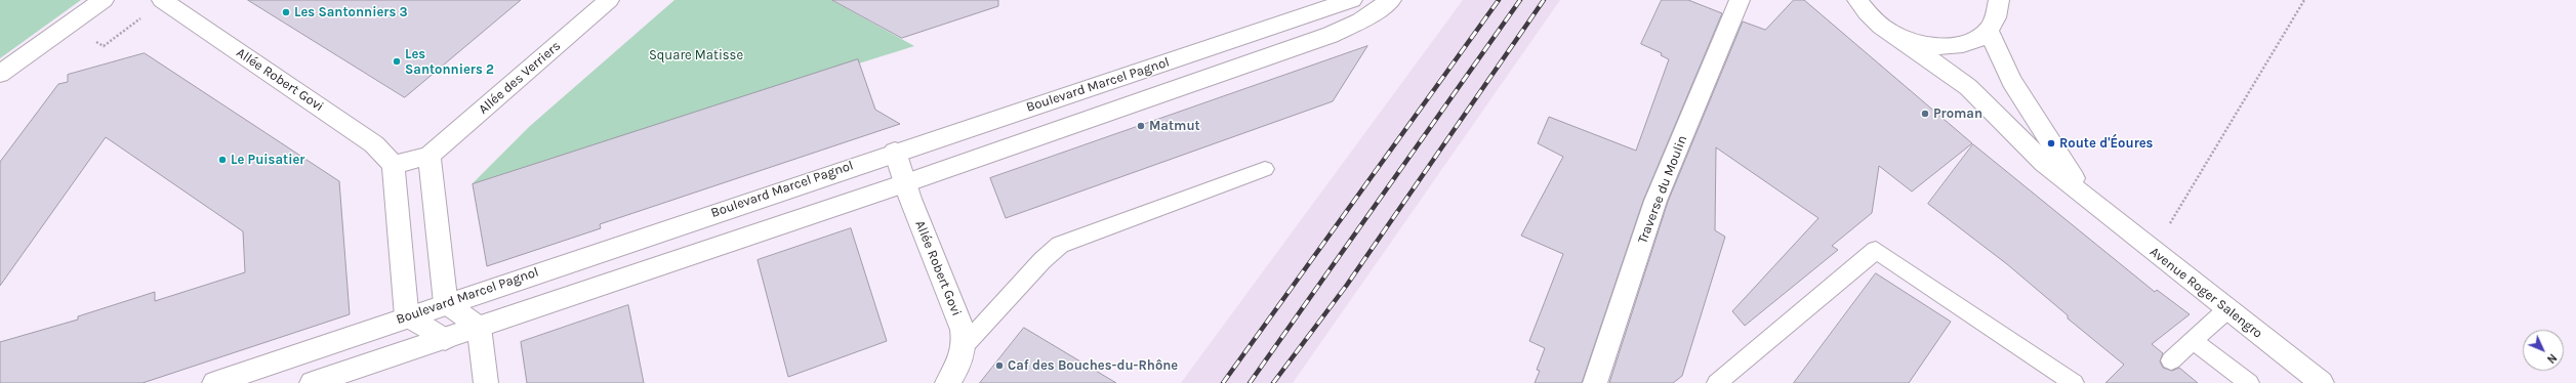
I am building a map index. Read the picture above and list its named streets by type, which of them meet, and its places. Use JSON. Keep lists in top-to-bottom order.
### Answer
{
  "streets": {
    "main road": [
      "Allée des Verriers",
      "Allée Robert Govi",
      "Boulevard Marcel Pagnol",
      "Traverse du Moulin",
      "Avenue Roger Salengro"
    ]
  },
  "crossings": [
    ["Allée Robert Govi", "Boulevard Marcel Pagnol"]
  ],
  "parks": ["Square Matisse"],
  "places": [
    "Les Santonniers 3",
    "Les Santonniers 2",
    "Proman",
    "Matmut",
    "Route d'Éoures",
    "Le Puisatier",
    "Caf des Bouches-du-Rhône"
  ],
  "north": "bottom right"
}
